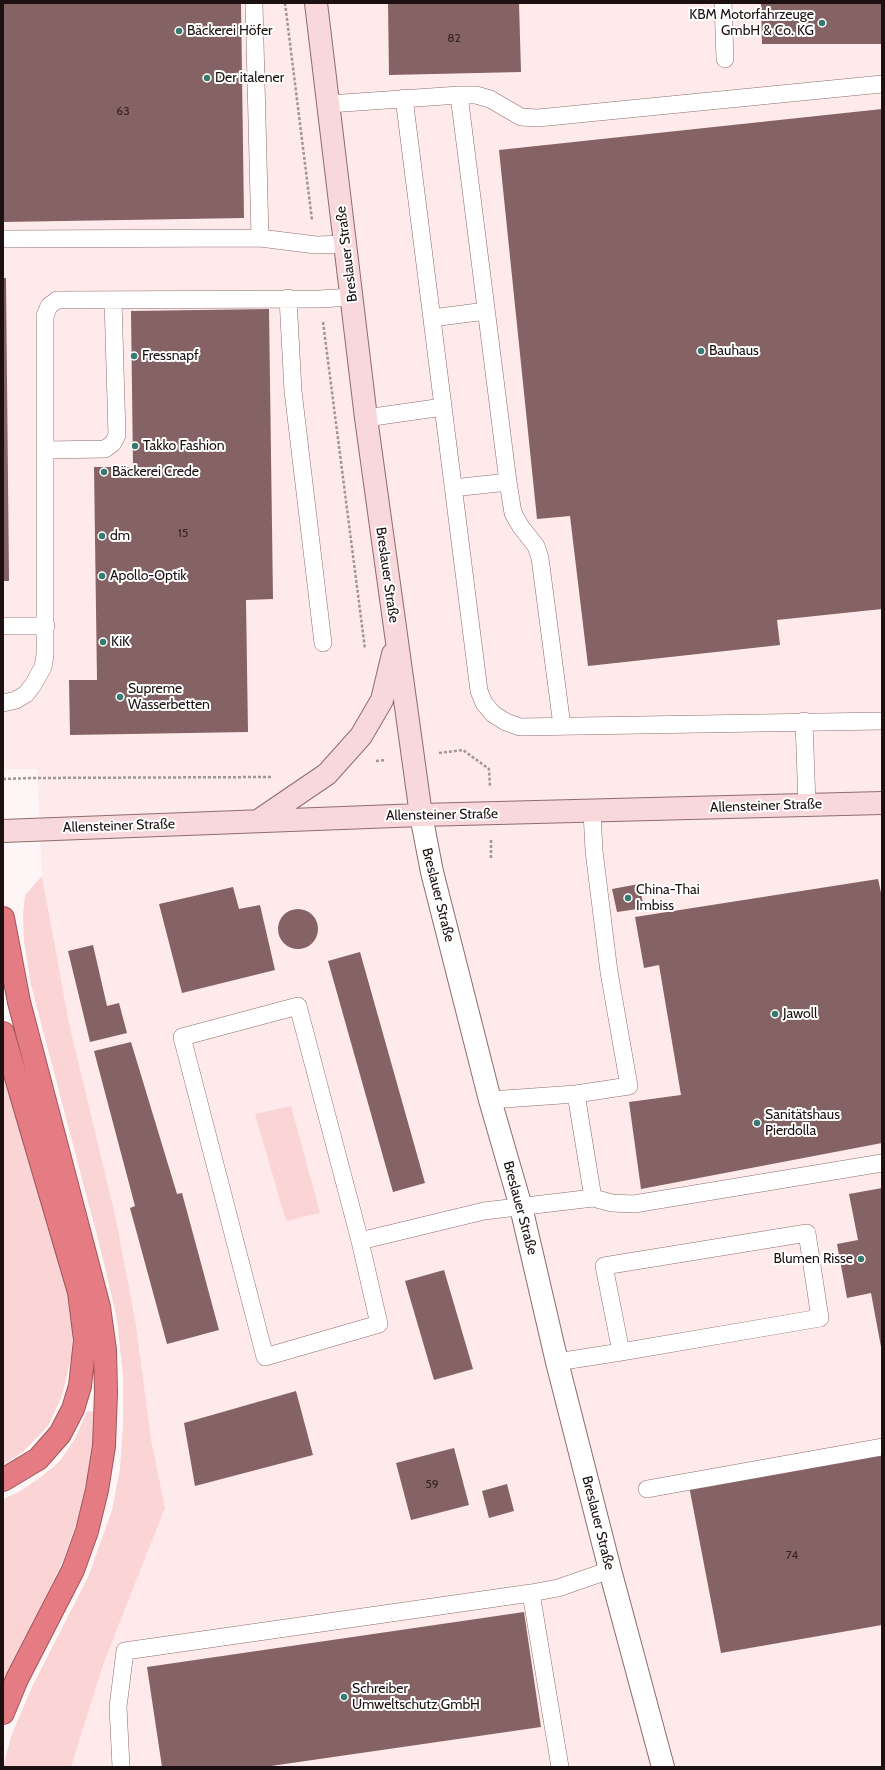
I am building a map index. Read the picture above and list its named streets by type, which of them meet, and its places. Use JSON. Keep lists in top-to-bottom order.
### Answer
{
  "streets": {
    "street": ["Breslauer Straße", "Allensteiner Straße"]
  },
  "crossings": [
    ["Breslauer Straße", "Allensteiner Straße"]
  ],
  "places": [
    "KBM Motorfahrzeuge GmbH & Co. KG",
    "Bäckerei Höfer",
    "Der italener",
    "Bauhaus",
    "Fressnapf",
    "Takko Fashion",
    "Bäckerei Crede",
    "dm",
    "Apollo-Optik",
    "KiK",
    "Supreme Wasserbetten",
    "China-Thai Imbiss",
    "Jawoll",
    "Sanitätshaus Pierdolla",
    "Blumen Risse",
    "Schreiber Umweltschutz GmbH"
  ],
  "house_numbers": [
    "82",
    "63",
    "15",
    "59",
    "74"
  ]
}
